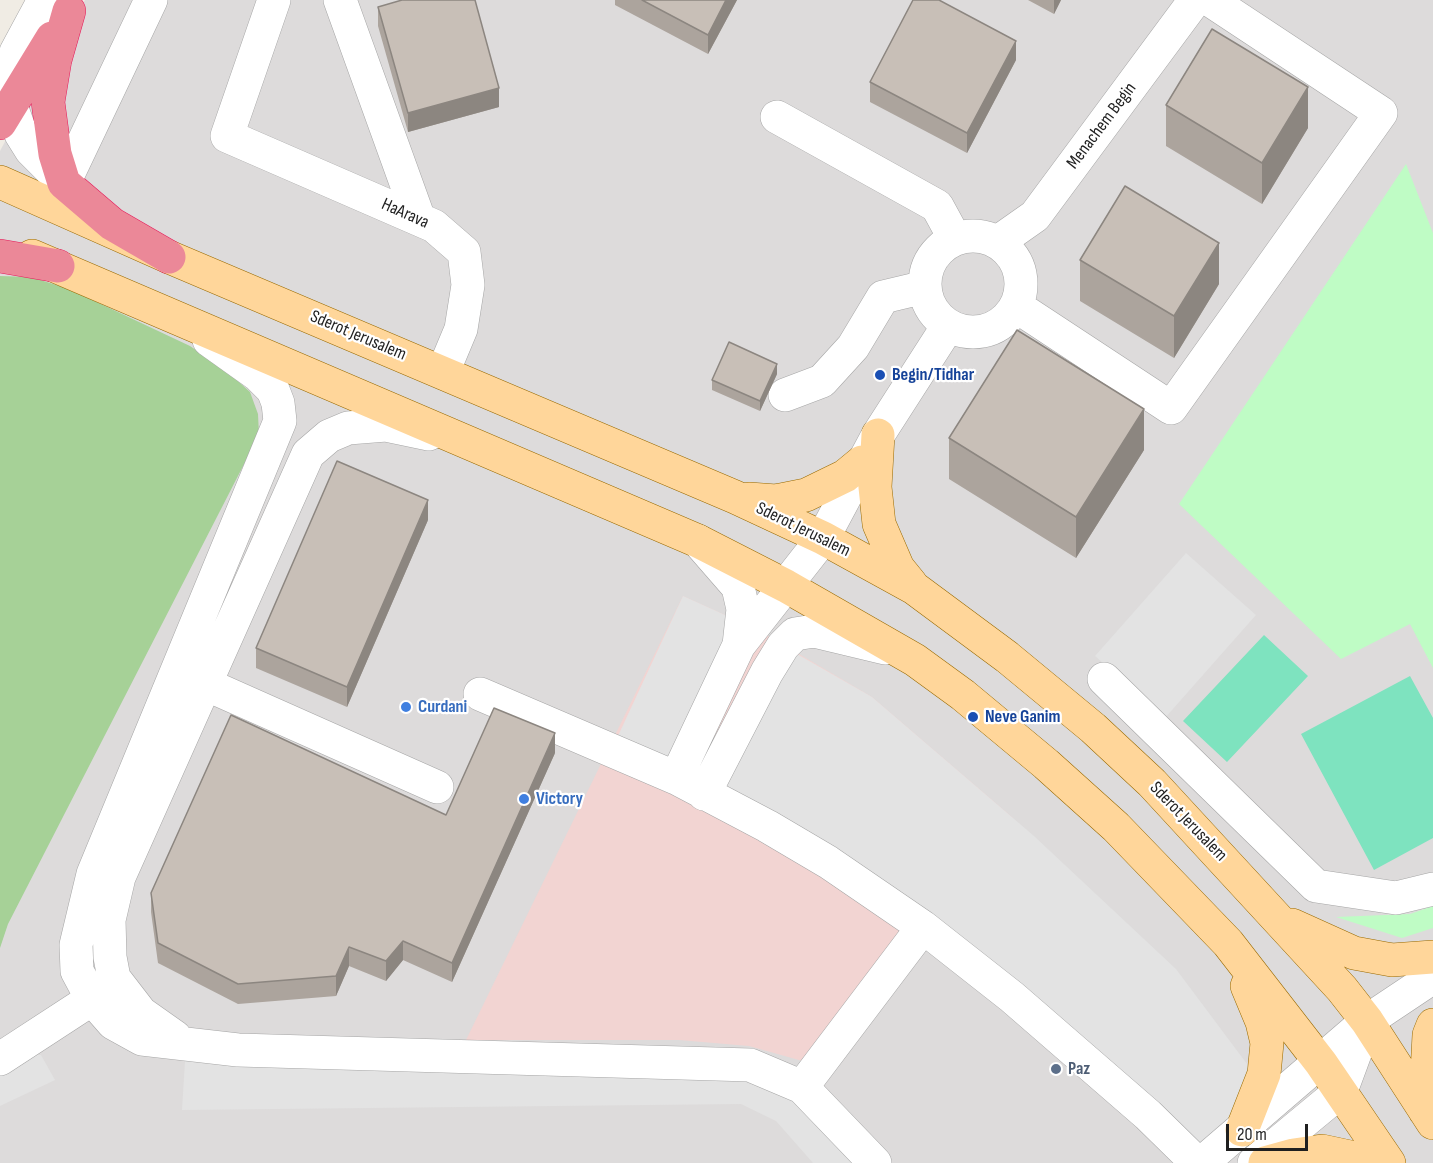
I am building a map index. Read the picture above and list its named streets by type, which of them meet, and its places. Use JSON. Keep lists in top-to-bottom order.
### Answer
{
  "streets": {
    "main road": ["Sderot Jerusalem"],
    "street": ["Menachem Begin", "HaArava"]
  },
  "crossings": [
    ["HaArava", "Sderot Jerusalem"]
  ],
  "places": [
    "Begin/Tidhar",
    "Curdani",
    "Neve Ganim",
    "Victory",
    "Paz"
  ],
  "scale_bar": "20 m"
}
